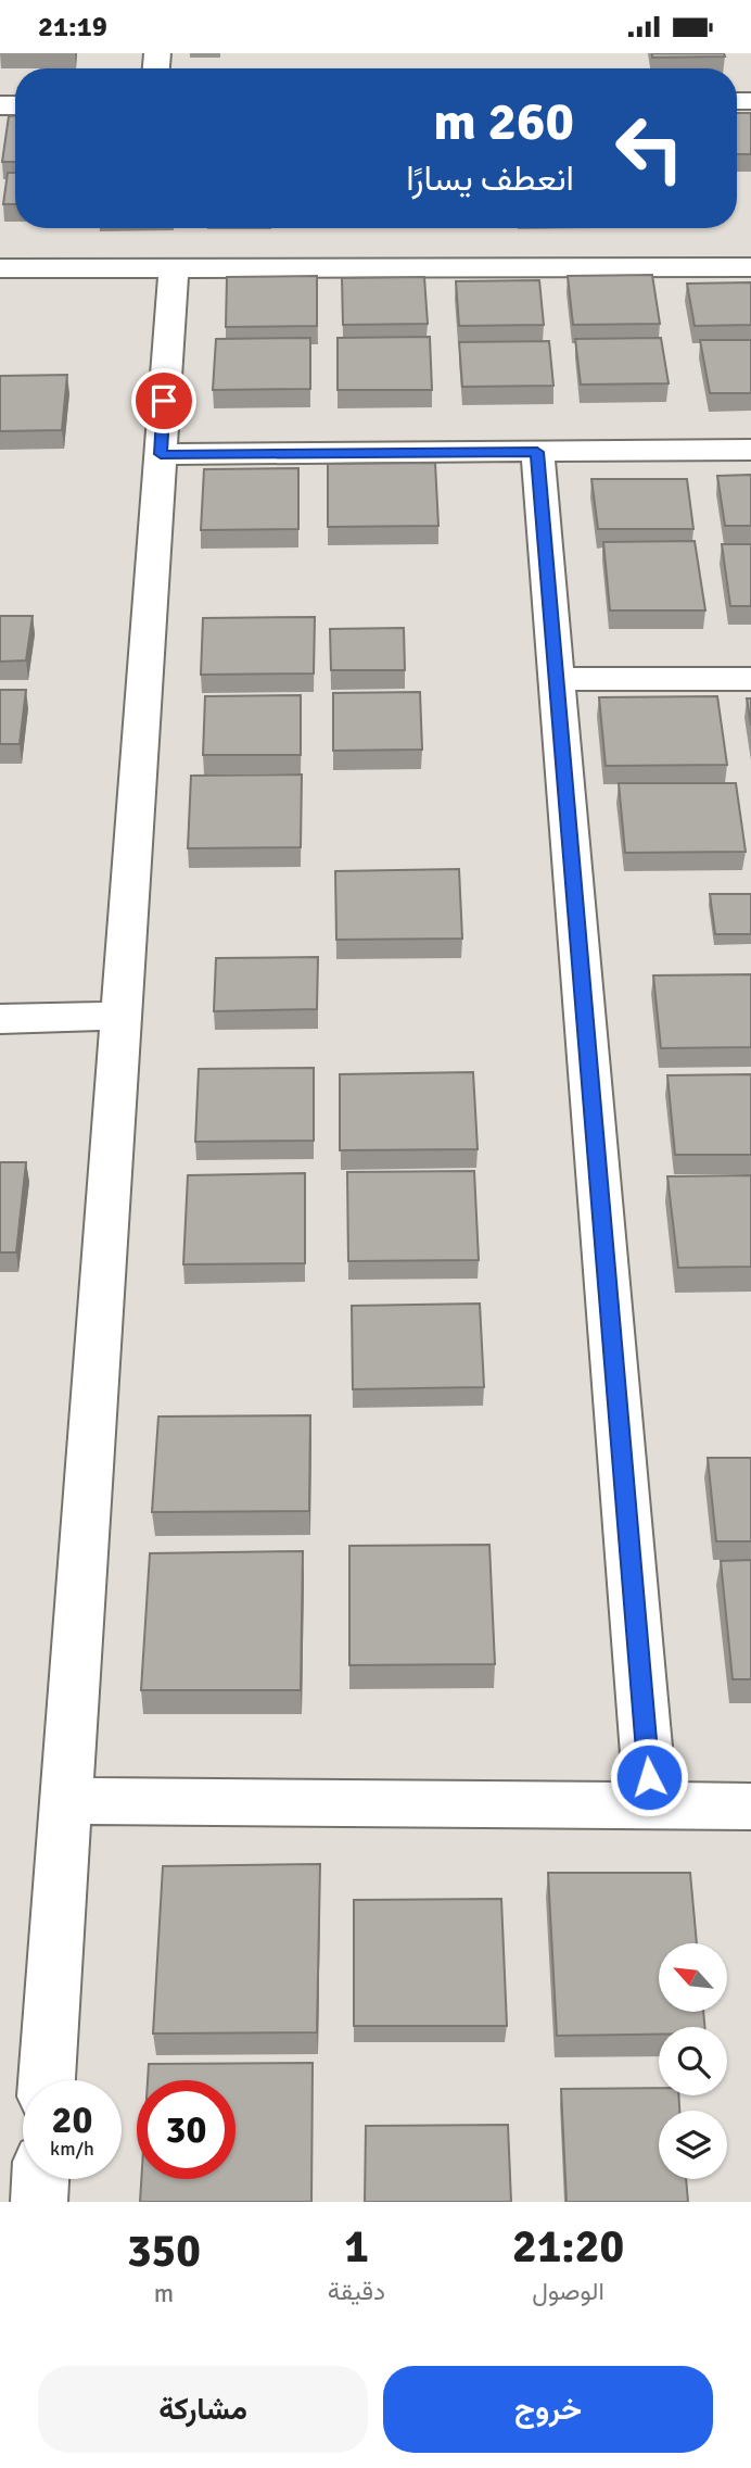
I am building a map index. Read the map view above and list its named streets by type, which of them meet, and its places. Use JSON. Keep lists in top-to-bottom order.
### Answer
{
  "north": "top left",
  "page": {
    "status": "21:19",
    "turn": ["260 m", "انعطف يسارًا"],
    "speed": "20 km/h",
    "limit": "30",
    "eta": [
      "21:20",
      "الوصول",
      "1",
      "دقيقة",
      "350",
      "m"
    ],
    "buttons": ["خروج", "مشاركة"]
  }
}
